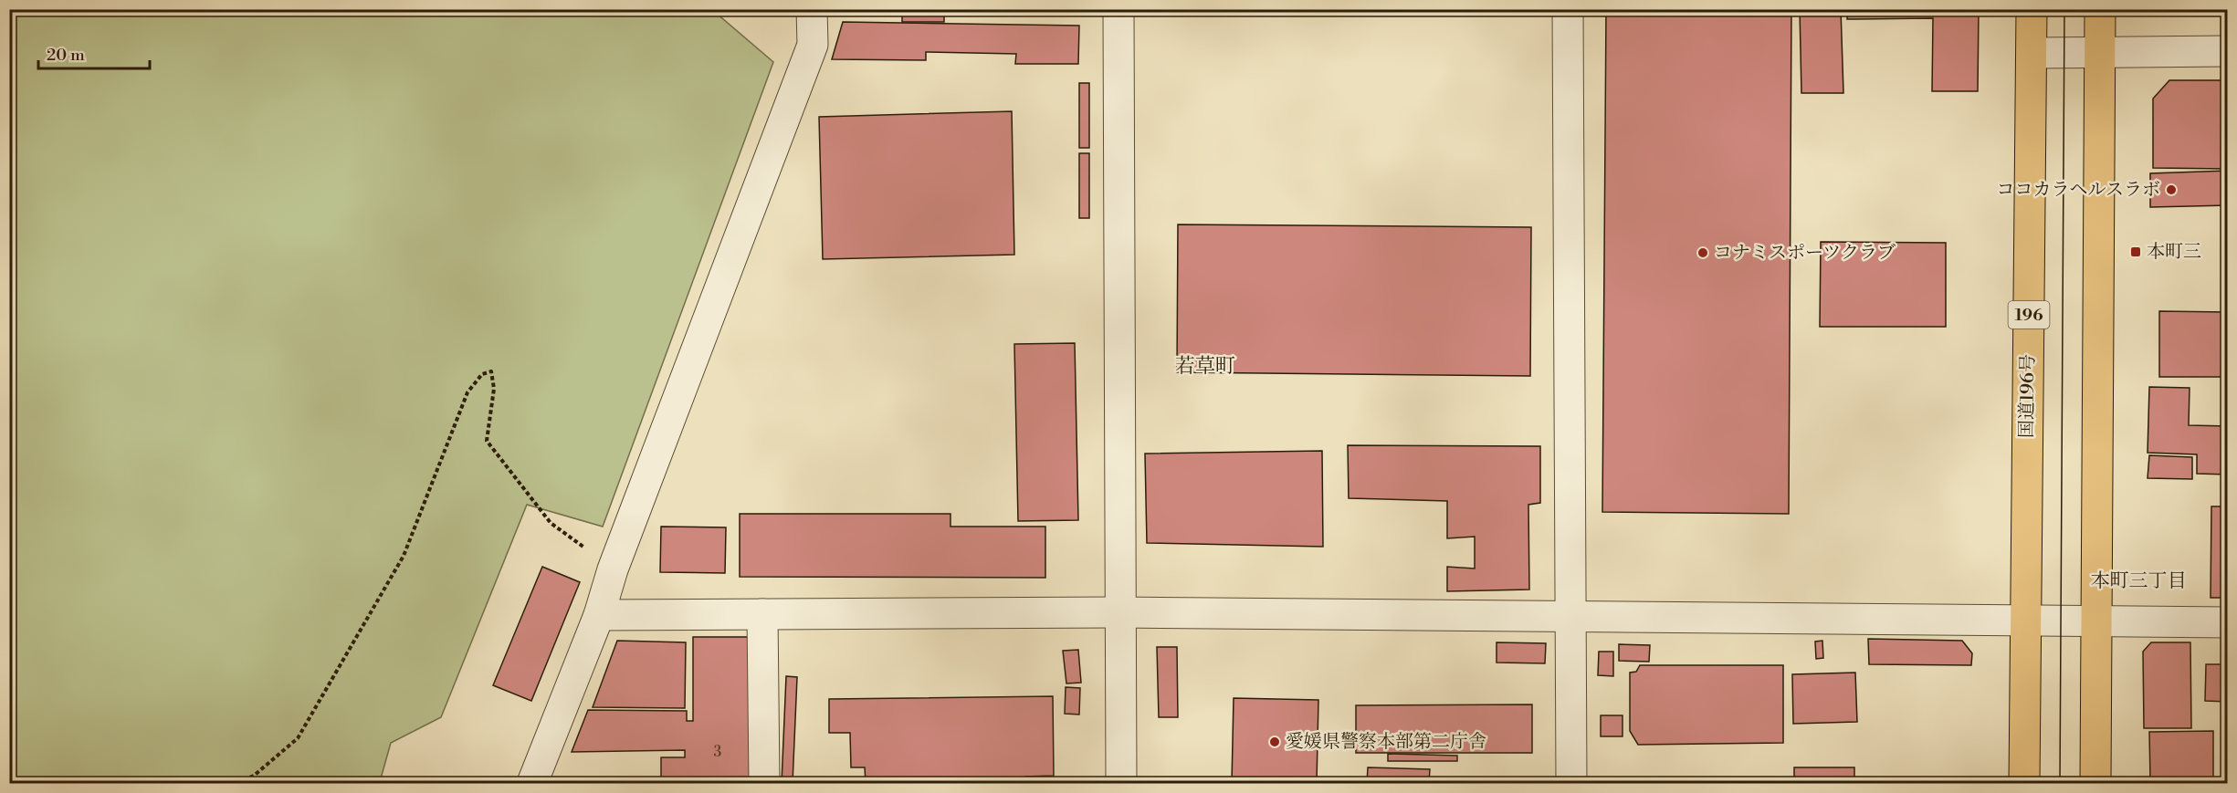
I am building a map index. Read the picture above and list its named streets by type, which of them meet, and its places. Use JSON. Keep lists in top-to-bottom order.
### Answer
{
  "streets": {
    "highway": ["196", "国道196号"]
  },
  "districts": ["若草町", "本町三丁目"],
  "places": {
    "other": ["ココカラヘルスラボ", "コナミスポーツクラブ", "愛媛県警察本部第二庁舎"],
    "transit": ["本町三"]
  },
  "house_numbers": ["3"],
  "scale_bar": "20 m"
}
